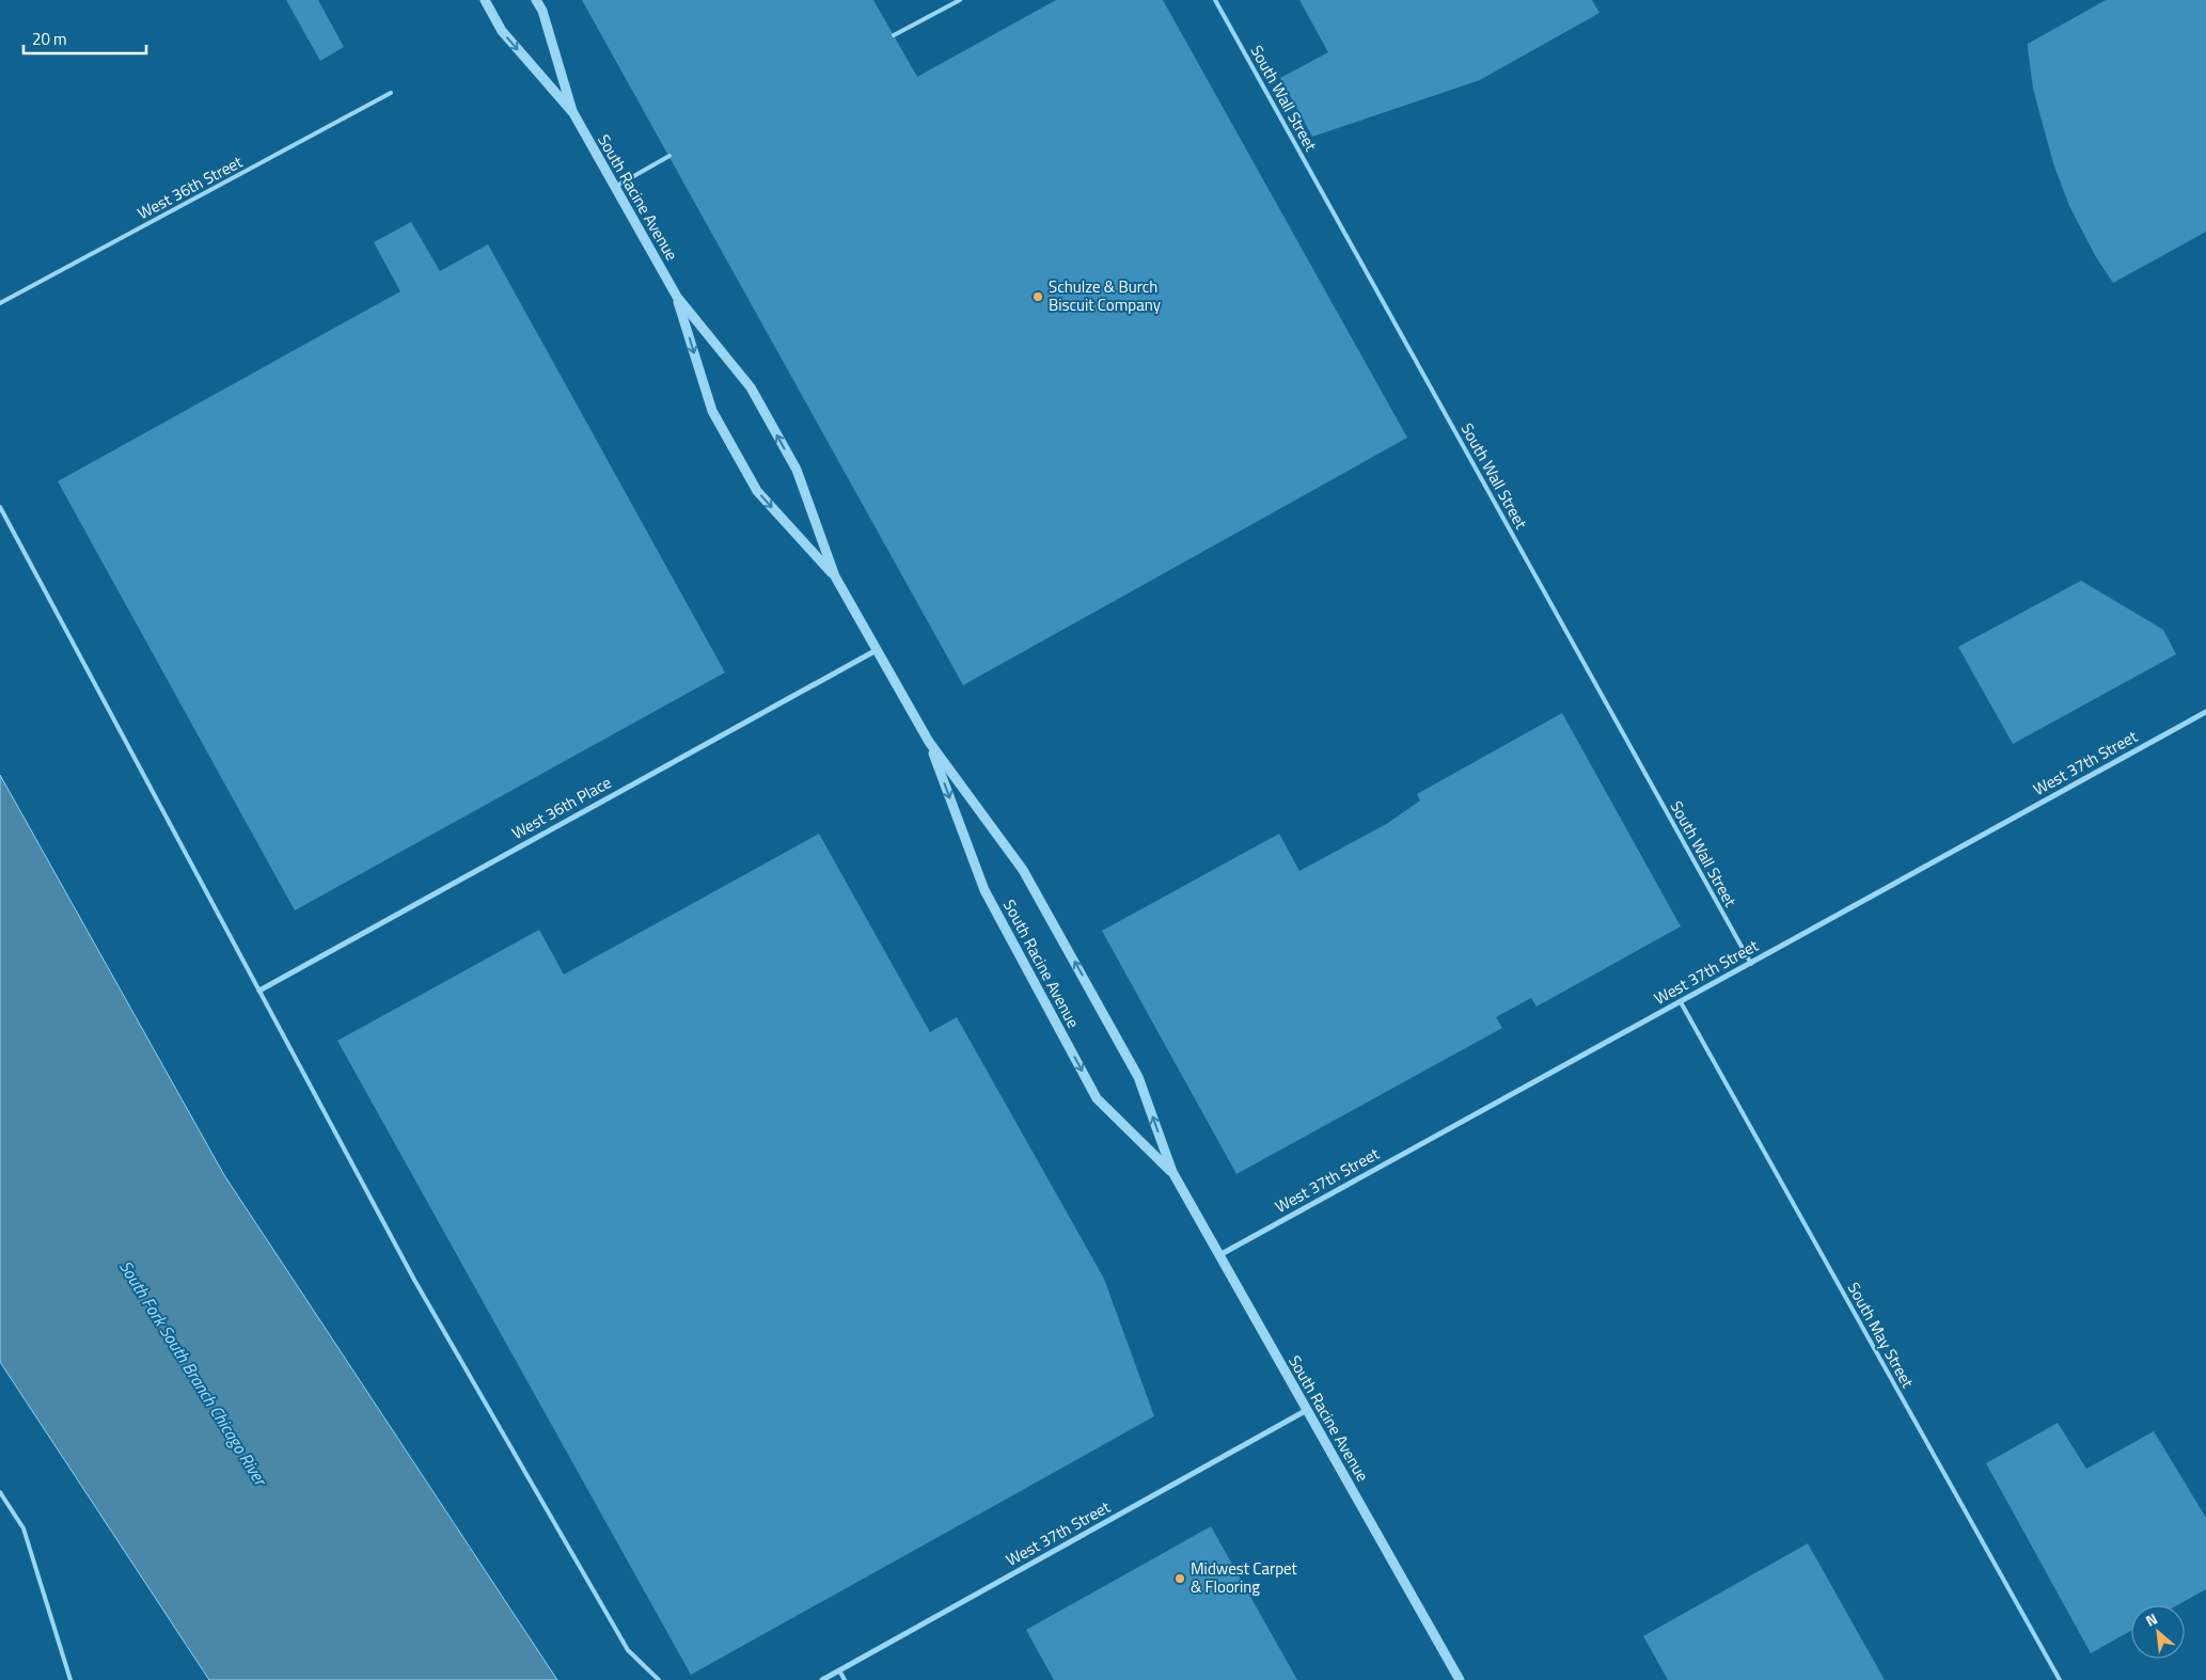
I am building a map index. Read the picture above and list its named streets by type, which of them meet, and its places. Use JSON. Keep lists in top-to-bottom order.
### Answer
{
  "streets": {
    "street": ["South Racine Avenue", "West 37th Street", "West 36th Place"],
    "lane": ["South Wall Street", "West 36th Street", "South May Street"]
  },
  "crossings": [
    ["South Wall Street", "West 37th Street"],
    ["South Racine Avenue", "West 37th Street"],
    ["South Racine Avenue", "West 36th Place"],
    ["West 37th Street", "South May Street"]
  ],
  "water": ["South Fork South Branch Chicago River"],
  "places": ["Schulze & Burch Biscuit Company", "Midwest Carpet & Flooring"],
  "scale_bar": "20 m",
  "north": "top left"
}
